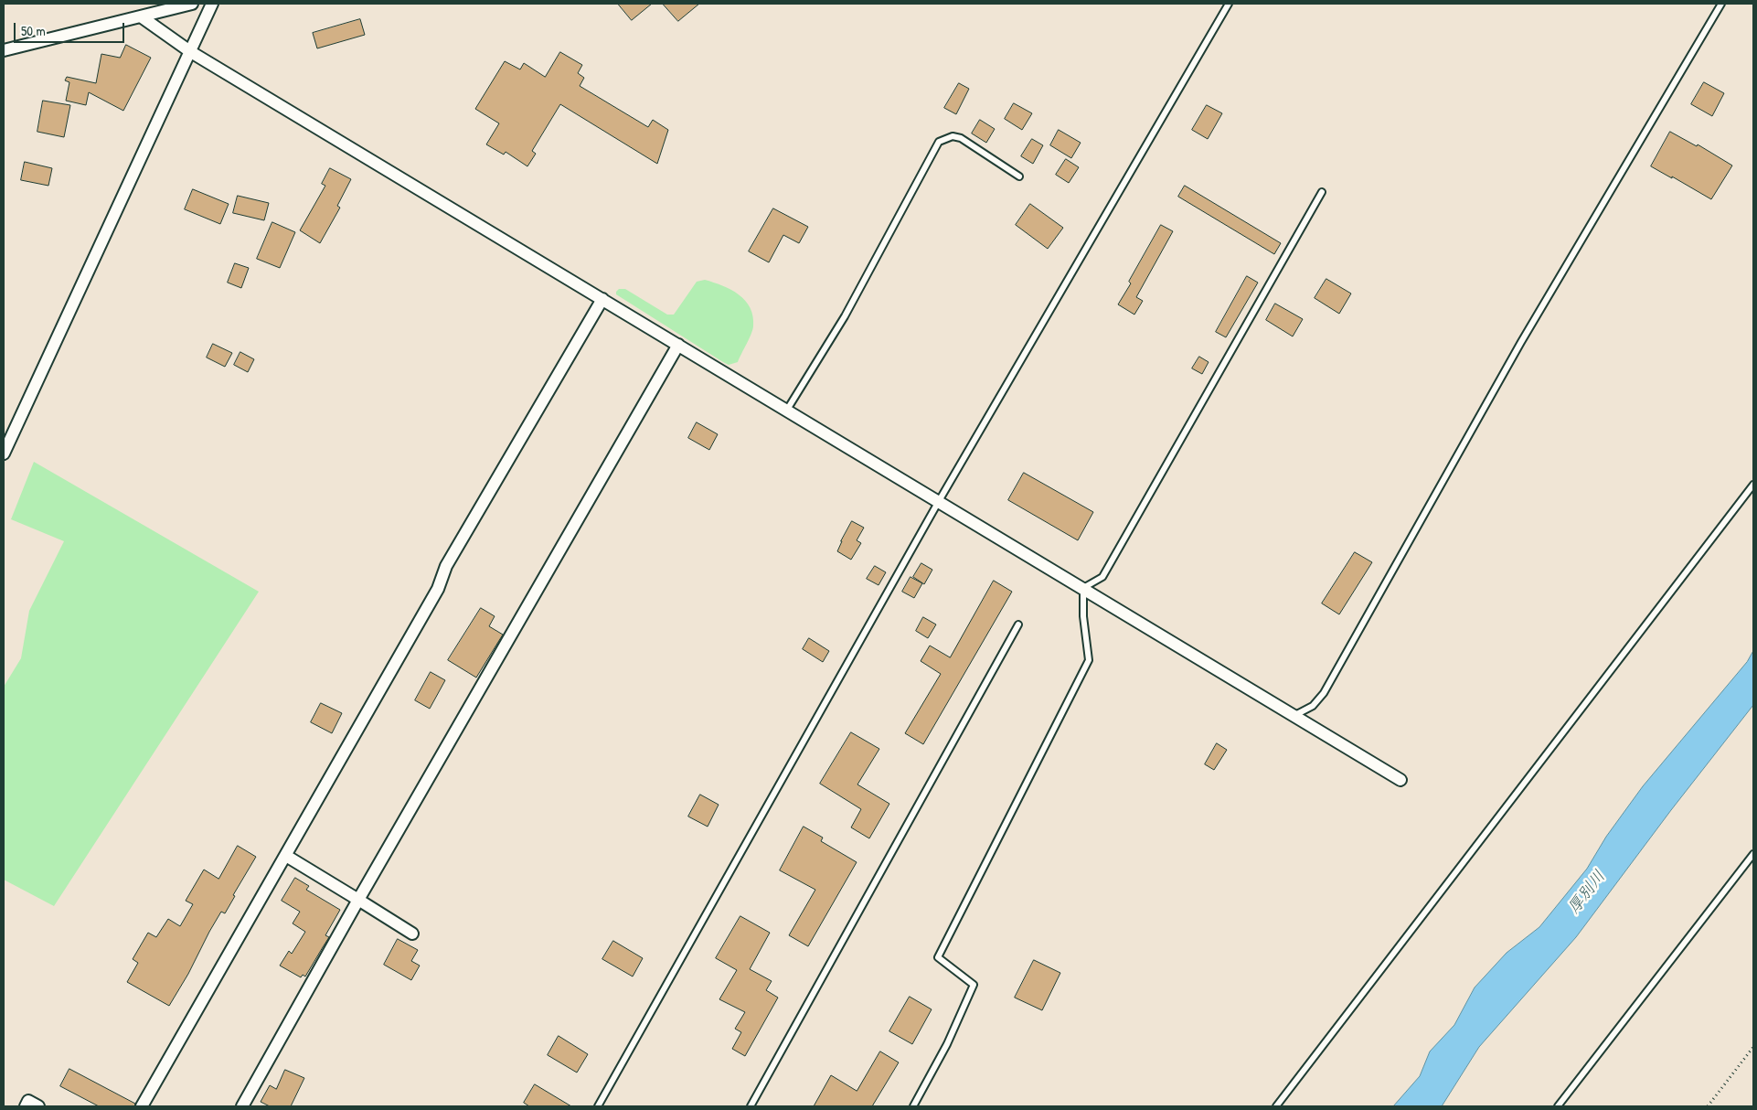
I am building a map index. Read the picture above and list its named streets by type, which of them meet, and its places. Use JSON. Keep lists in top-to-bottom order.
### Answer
{
  "water": ["厚別川"],
  "scale_bar": "50 m"
}
